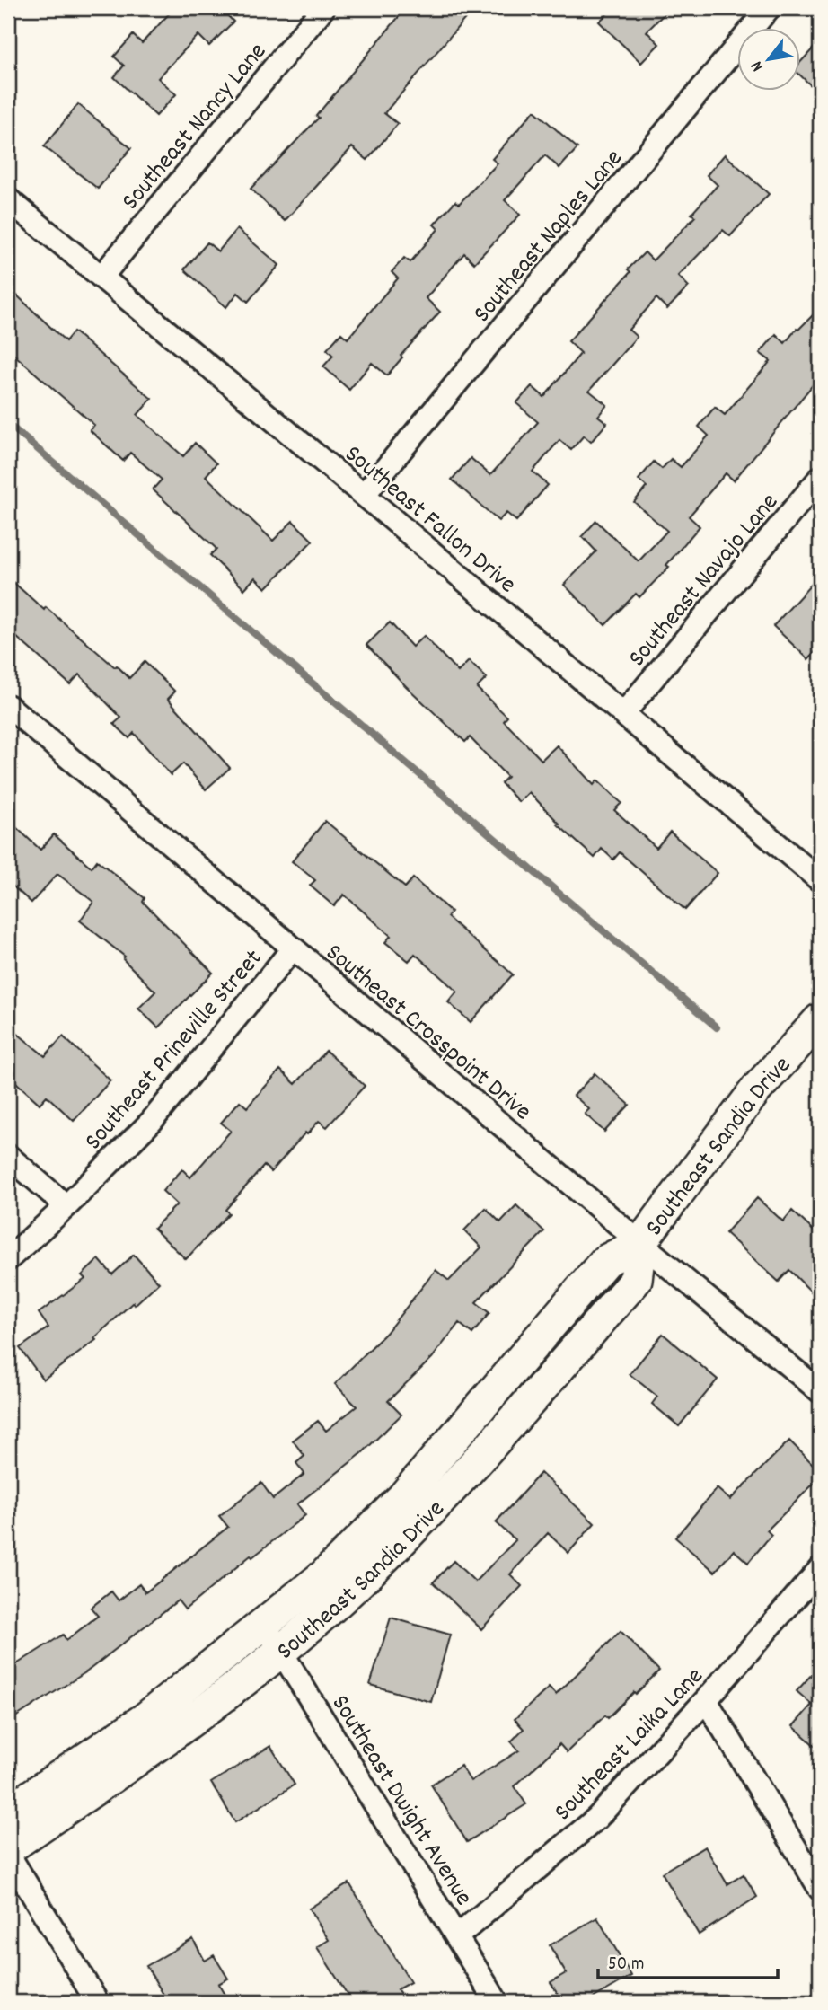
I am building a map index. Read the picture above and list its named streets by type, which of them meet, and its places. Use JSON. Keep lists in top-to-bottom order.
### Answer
{
  "streets": {
    "street": [
      "Southeast Nancy Lane",
      "Southeast Naples Lane",
      "Southeast Fallon Drive",
      "Southeast Navajo Lane",
      "Southeast Crosspoint Drive",
      "Southeast Prineville Street",
      "Southeast Sandia Drive",
      "Southeast Laika Lane",
      "Southeast Dwight Avenue"
    ]
  },
  "crossings": [
    ["Southeast Nancy Lane", "Southeast Fallon Drive"],
    ["Southeast Naples Lane", "Southeast Fallon Drive"],
    ["Southeast Fallon Drive", "Southeast Navajo Lane"],
    ["Southeast Crosspoint Drive", "Southeast Prineville Street"],
    ["Southeast Crosspoint Drive", "Southeast Sandia Drive"],
    ["Southeast Sandia Drive", "Southeast Dwight Avenue"],
    ["Southeast Laika Lane", "Southeast Dwight Avenue"]
  ],
  "scale_bar": "50 m",
  "north": "bottom left"
}
